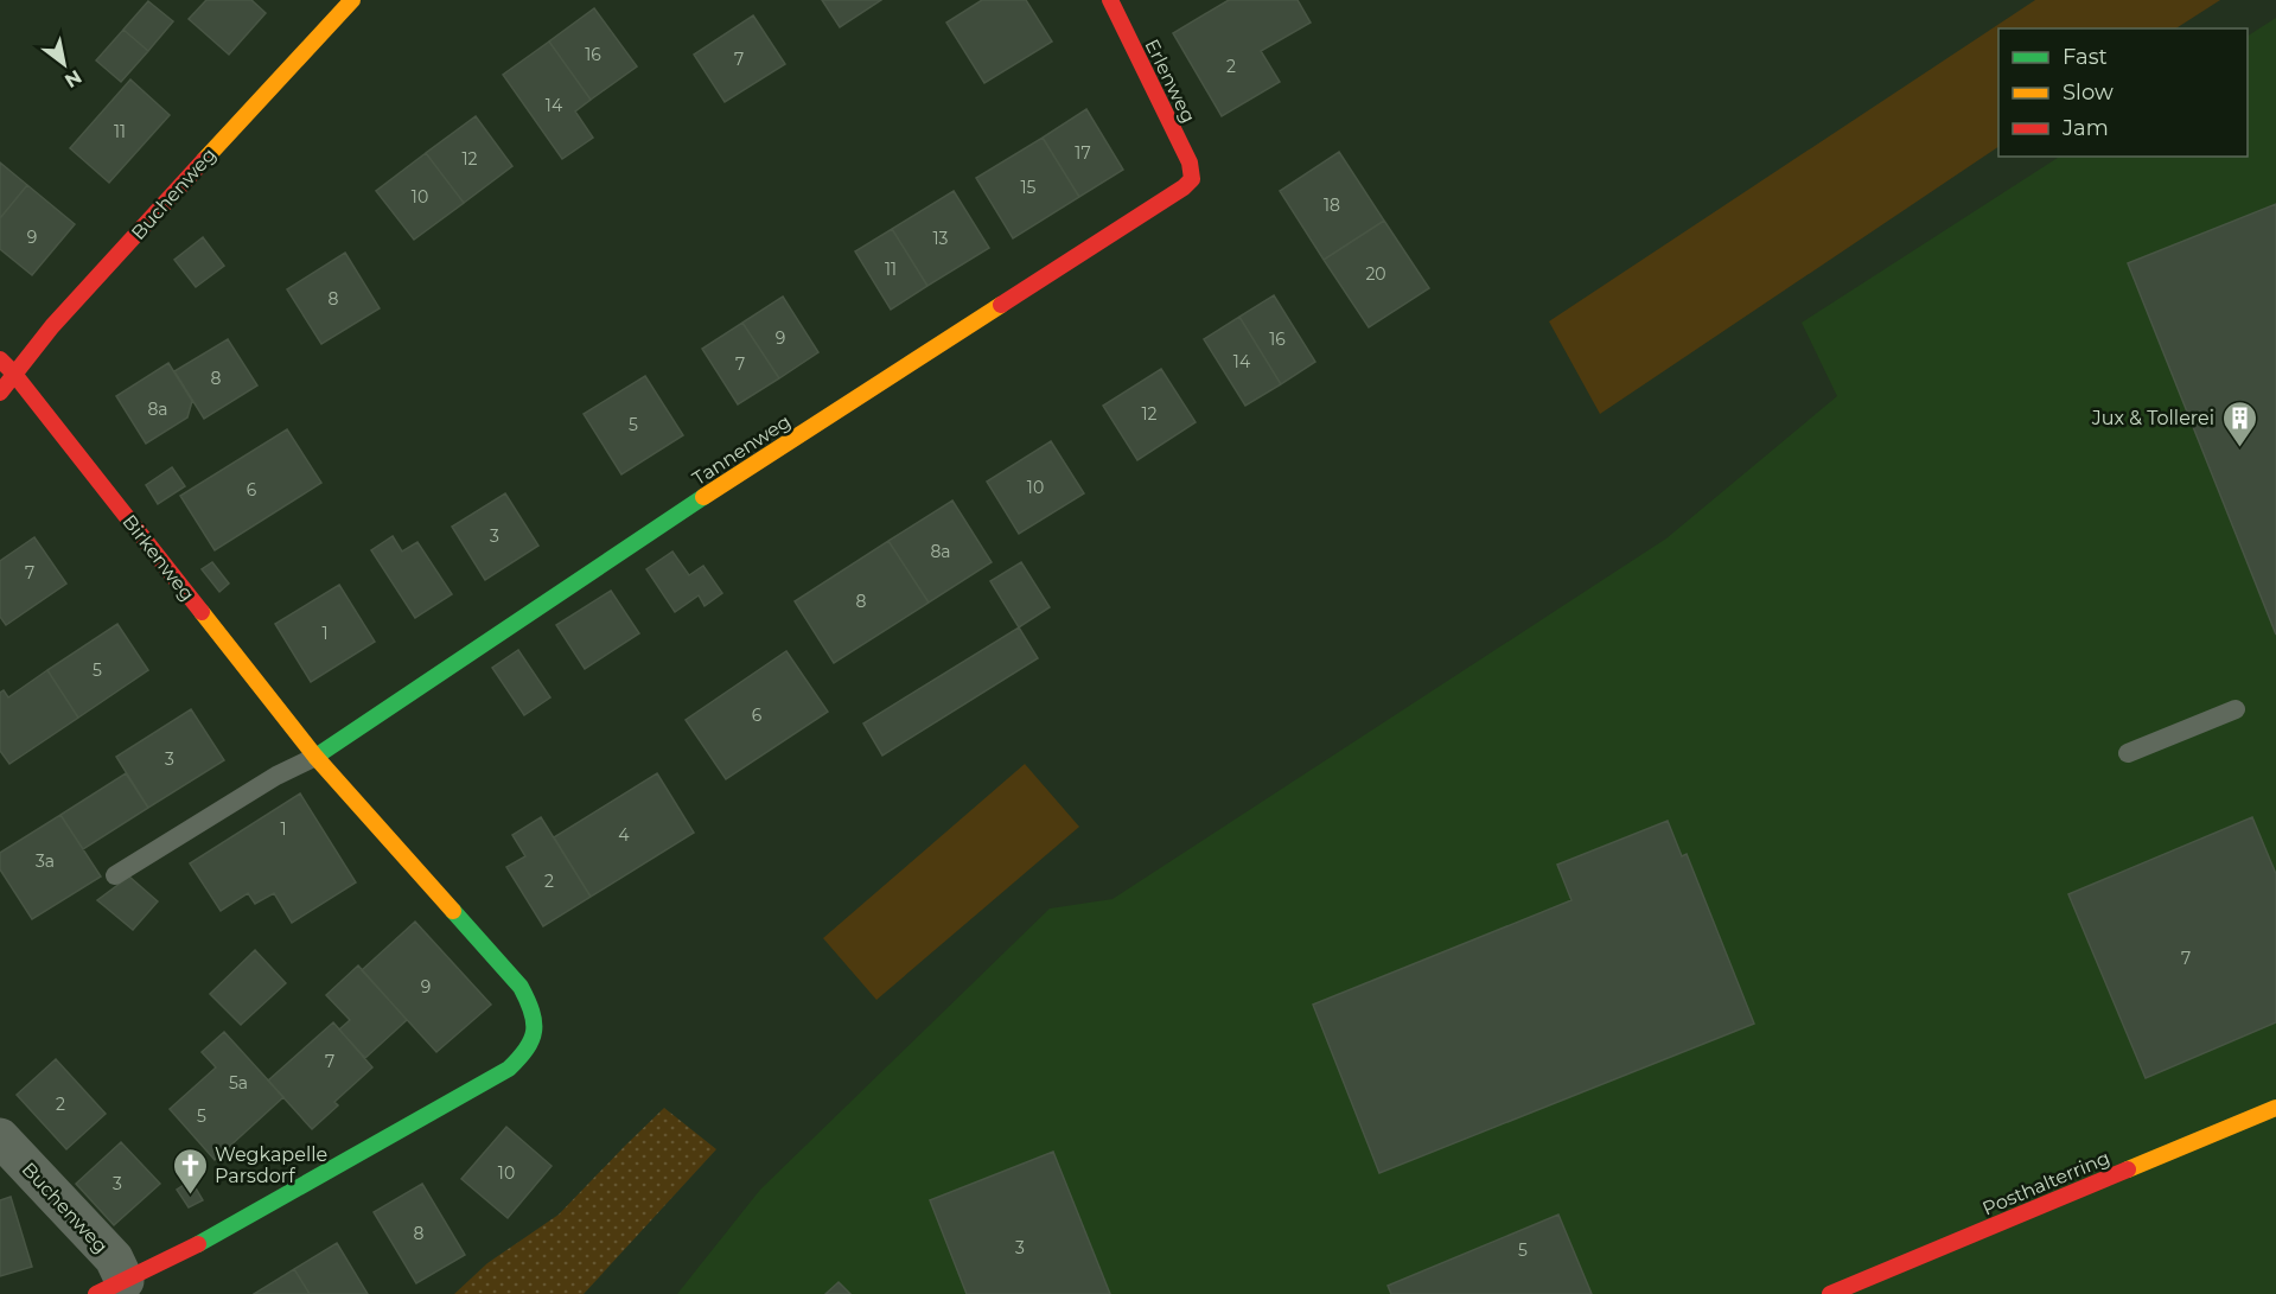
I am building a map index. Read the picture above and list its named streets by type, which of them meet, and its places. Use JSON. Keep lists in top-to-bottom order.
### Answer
{
  "streets": {
    "street": [
      "Erlenweg",
      "Buchenweg",
      "Tannenweg",
      "Birkenweg",
      "Posthalterring"
    ]
  },
  "crossings": [
    ["Erlenweg", "Tannenweg"],
    ["Buchenweg", "Birkenweg"],
    ["Tannenweg", "Birkenweg"]
  ],
  "places": {
    "building": ["Jux & Tollerei"],
    "church": ["Wegkapelle Parsdorf"]
  },
  "house_numbers": [
    "16",
    "7",
    "2",
    "14",
    "11",
    "17",
    "12",
    "15",
    "10",
    "18",
    "9",
    "13",
    "11",
    "20",
    "8",
    "9",
    "16",
    "14",
    "7",
    "8",
    "8a",
    "12",
    "5",
    "10",
    "6",
    "3",
    "8a",
    "7",
    "8",
    "1",
    "5",
    "6",
    "3",
    "1",
    "4",
    "3a",
    "2",
    "7",
    "9",
    "7",
    "5a",
    "2",
    "5",
    "10",
    "3",
    "8",
    "3",
    "5"
  ],
  "legend": ["Fast", "Slow", "Jam"],
  "north": "bottom right"
}
